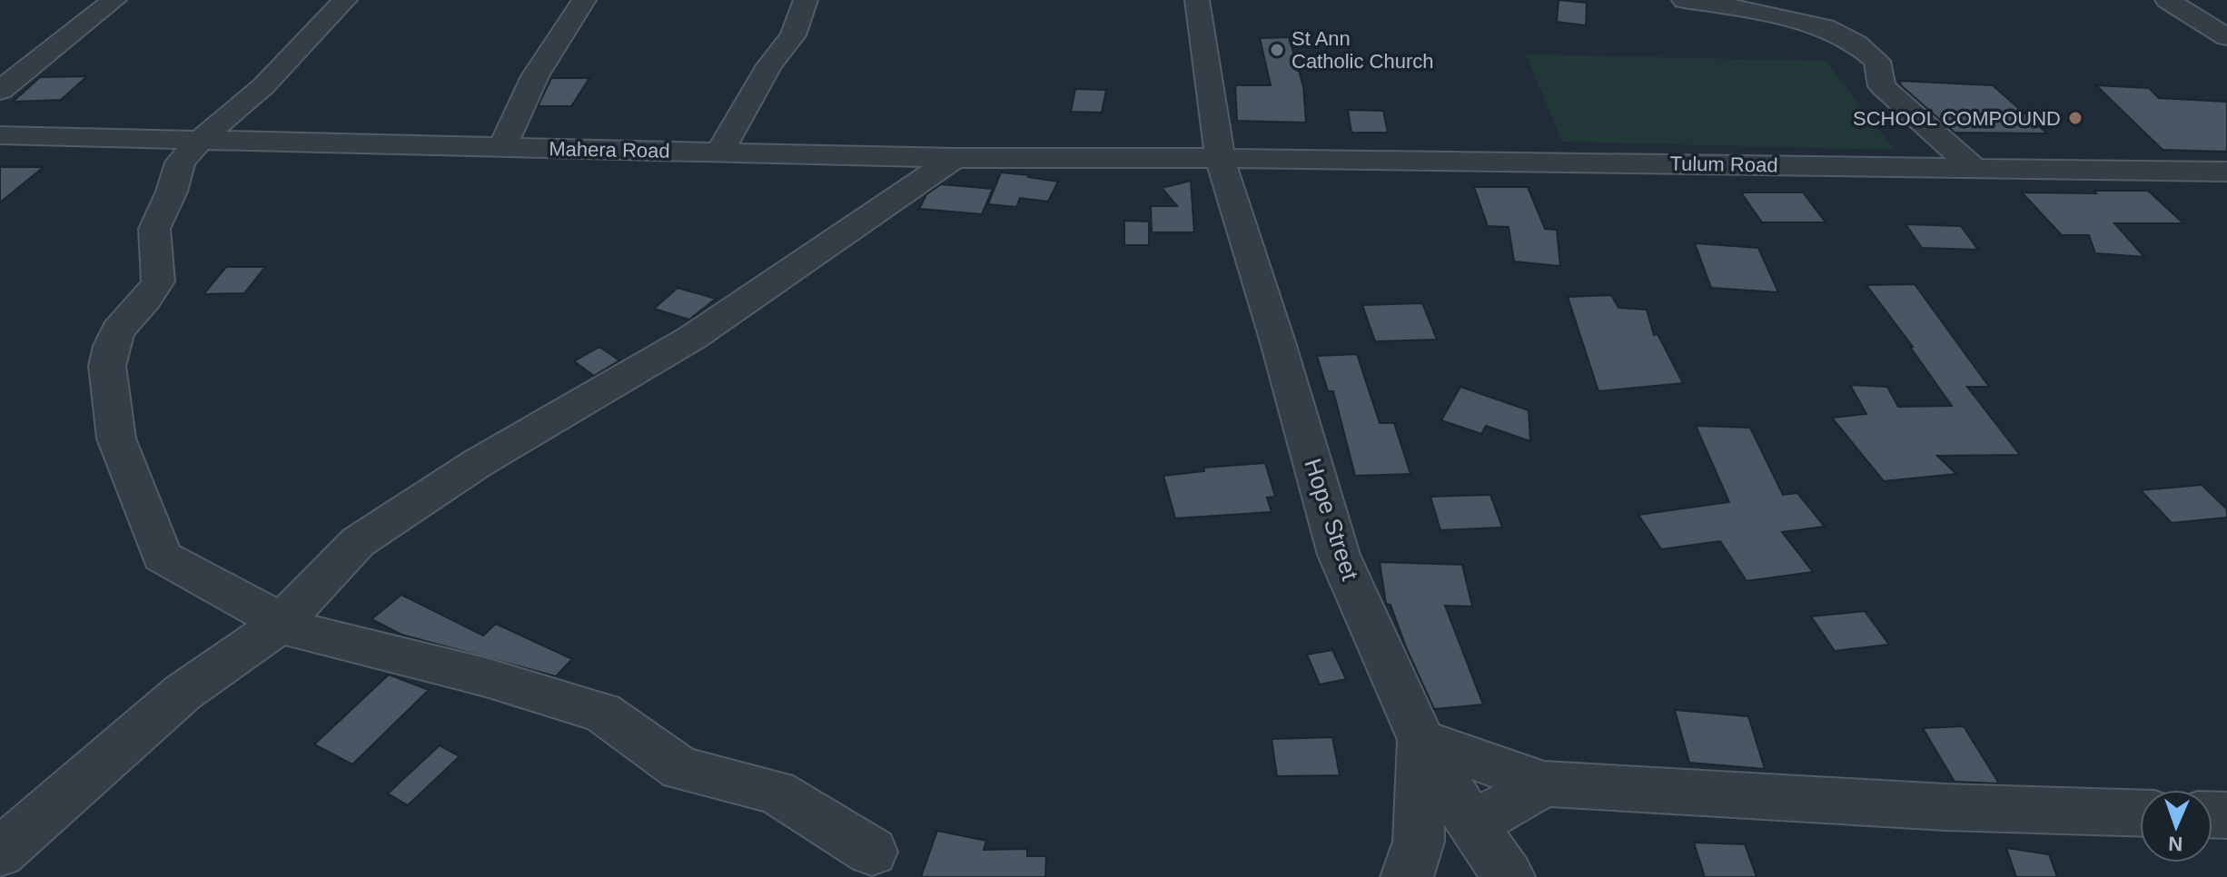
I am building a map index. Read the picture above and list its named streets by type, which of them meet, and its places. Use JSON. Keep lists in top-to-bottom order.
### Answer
{
  "streets": {
    "street": ["Mahera Road", "Tulum Road", "Hope Street"]
  },
  "crossings": [
    ["Mahera Road", "Tulum Road"],
    ["Mahera Road", "Hope Street"],
    ["Tulum Road", "Hope Street"]
  ],
  "places": ["St Ann Catholic Church", "SCHOOL COMPOUND"],
  "north": "bottom"
}
